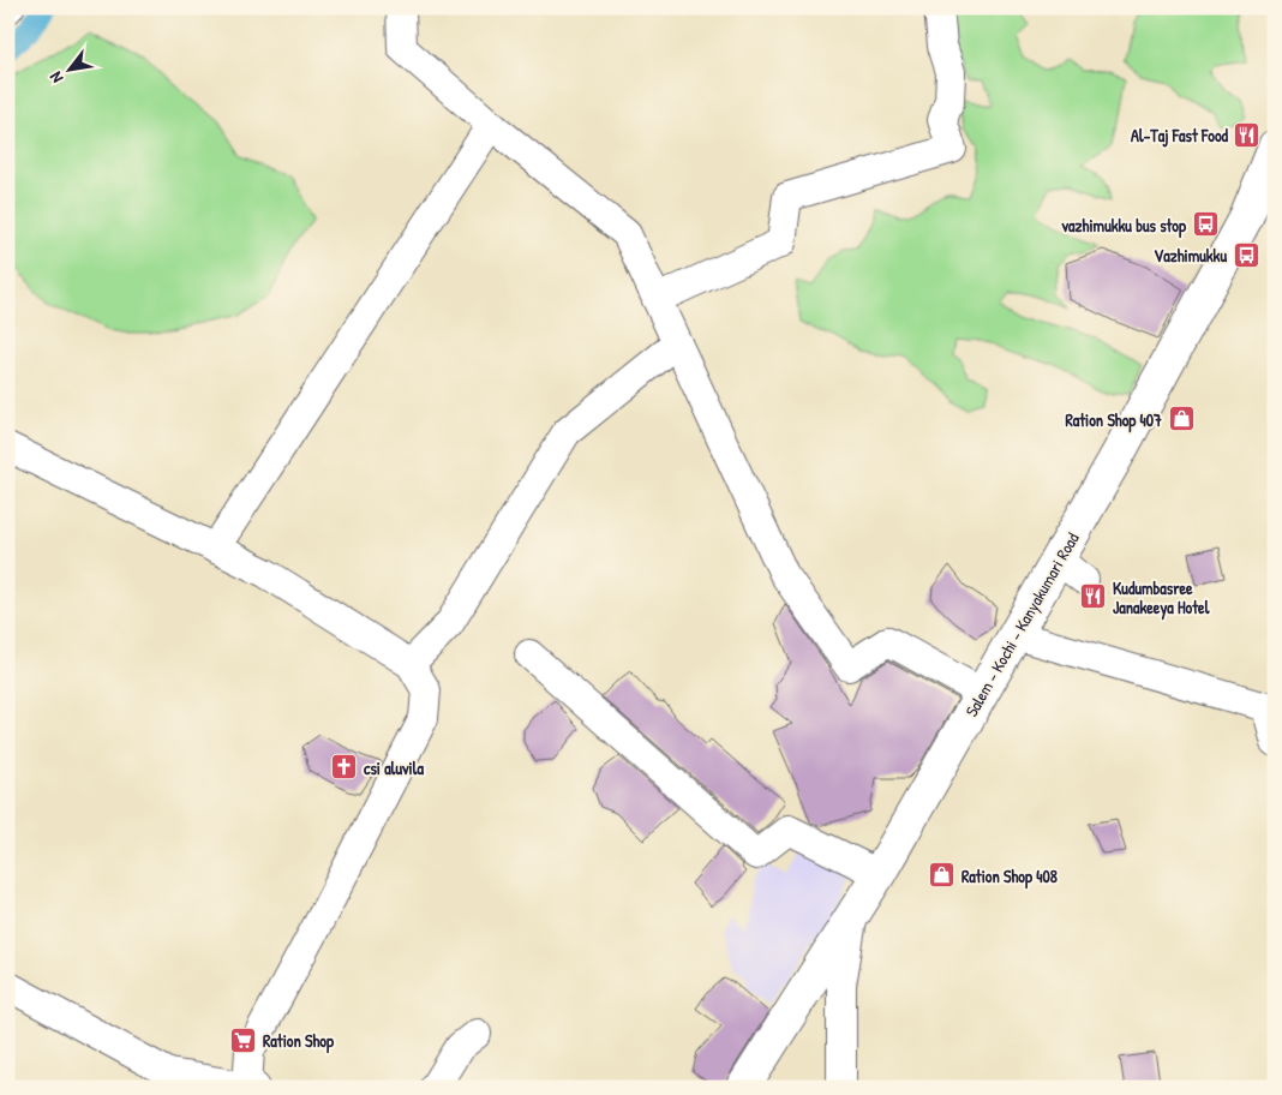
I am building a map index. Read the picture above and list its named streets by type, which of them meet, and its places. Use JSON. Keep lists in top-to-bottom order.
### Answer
{
  "streets": {
    "main road": ["Salem - Kochi - Kanyakumari Road"]
  },
  "places": {
    "restaurant": ["Al-Taj Fast Food", "Kudumbasree Janakeeya Hotel"],
    "bus stop": ["vazhimukku bus stop", "Vazhimukku"],
    "shop": ["Ration Shop 407", "Ration Shop 408"],
    "church": ["csi aluvila"],
    "supermarket": ["Ration Shop"]
  },
  "north": "bottom left"
}
